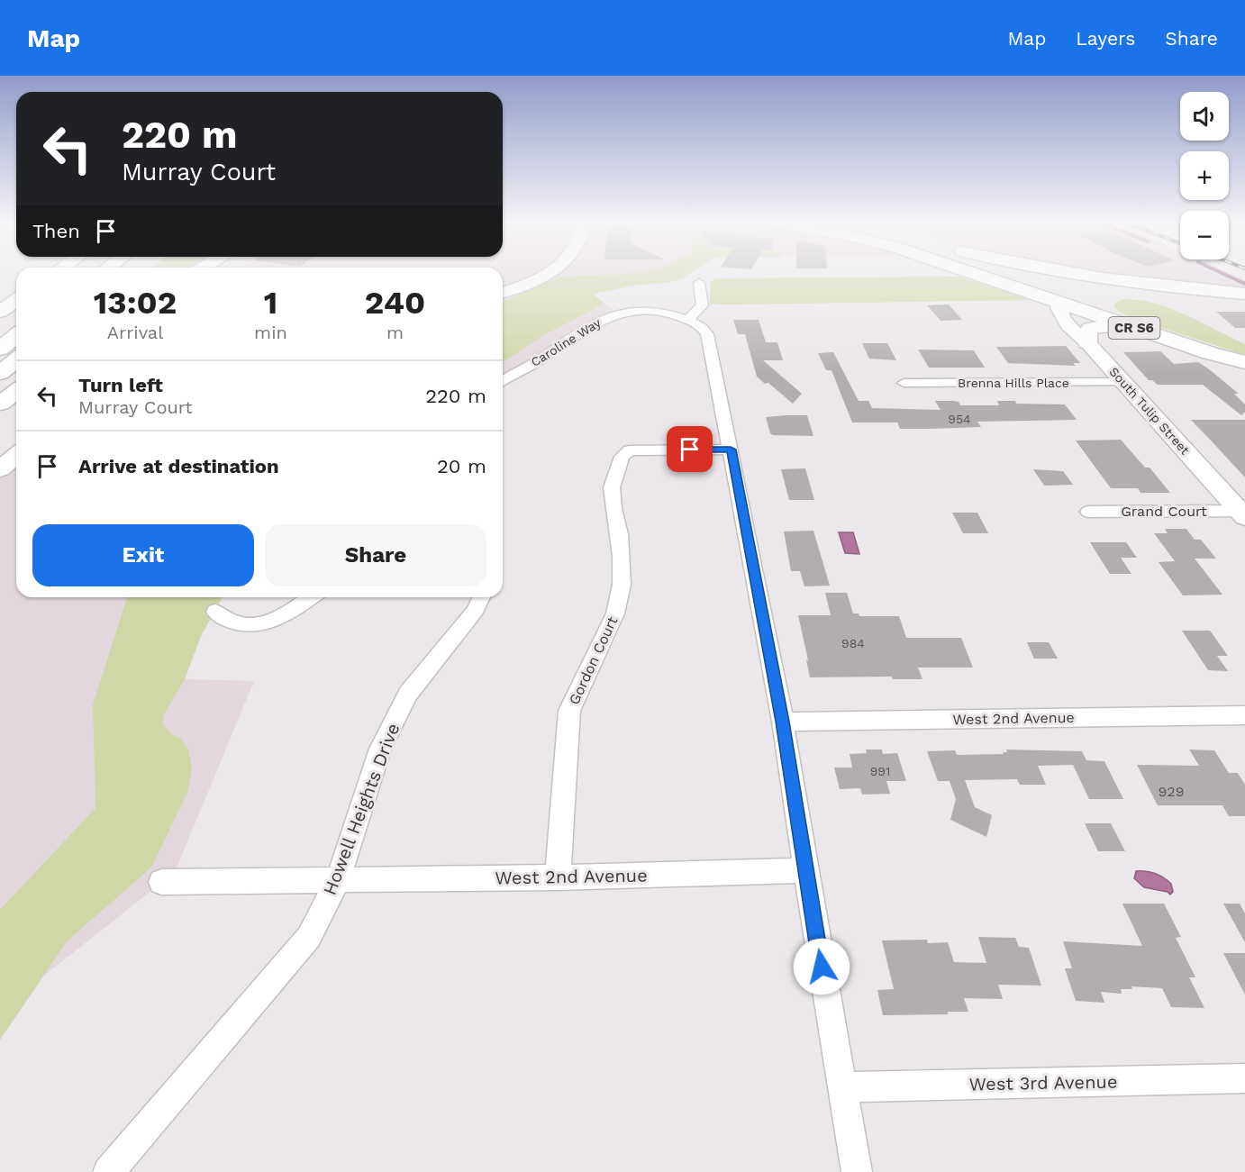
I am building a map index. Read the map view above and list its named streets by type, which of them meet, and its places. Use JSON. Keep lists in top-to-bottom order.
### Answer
{
  "streets": {
    "main road": ["CR S6"],
    "street": [
      "Caroline Way",
      "Brenna Hills Place",
      "South Tulip Street",
      "Grand Court",
      "Gordon Court",
      "West 2nd Avenue",
      "Howell Heights Drive",
      "West 3rd Avenue"
    ]
  },
  "crossings": [
    ["CR S6", "South Tulip Street"],
    ["Brenna Hills Place", "South Tulip Street"],
    ["South Tulip Street", "Grand Court"],
    ["Gordon Court", "West 2nd Avenue"],
    ["West 2nd Avenue", "Howell Heights Drive"]
  ],
  "house_numbers": [
    "954",
    "984",
    "991",
    "929"
  ],
  "page": {
    "header": "Map",
    "nav": ["Map", "Layers", "Share"],
    "map_buttons": ["+", "−"],
    "turn": ["220 m", "Murray Court"],
    "then": "Then",
    "eta": [
      "13:02",
      "Arrival",
      "1",
      "min",
      "240",
      "m"
    ],
    "list": [
      {
        "name": "Turn left",
        "note": "Murray Court",
        "value": "220 m"
      },
      {
        "name": "Arrive at destination",
        "value": "20 m"
      }
    ],
    "buttons": ["Exit", "Share"]
  }
}
